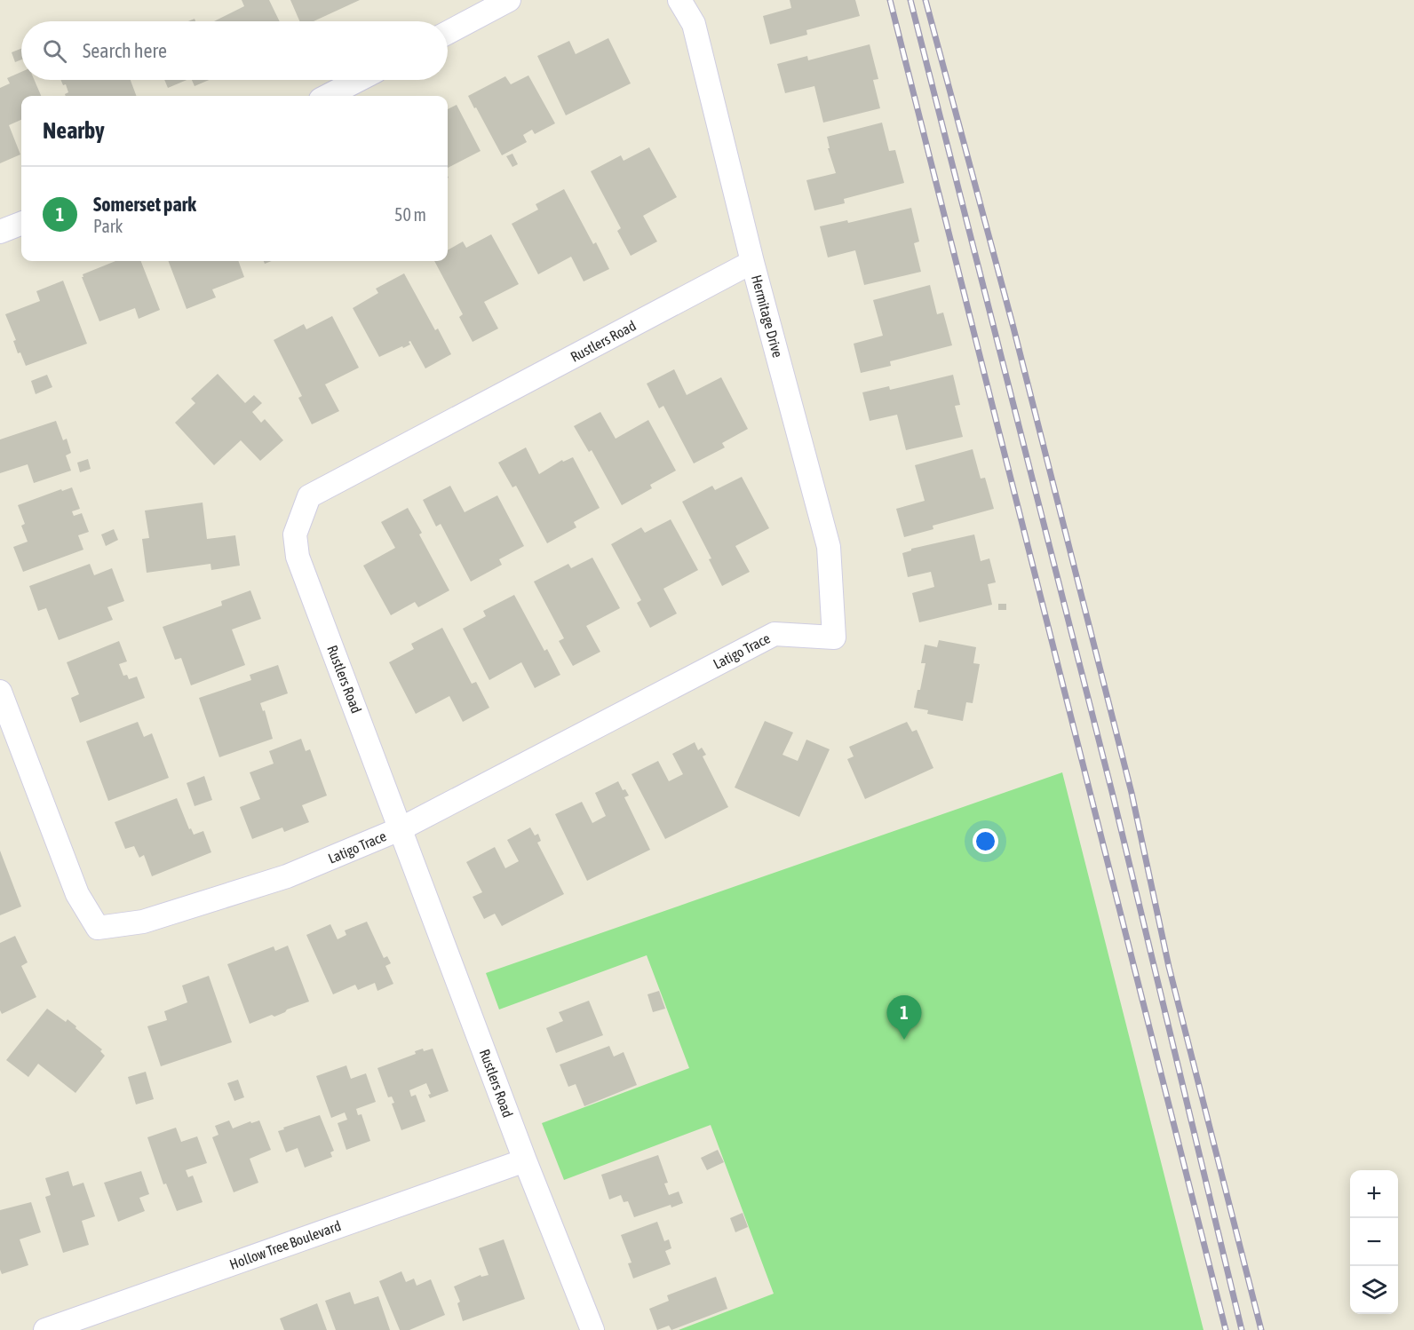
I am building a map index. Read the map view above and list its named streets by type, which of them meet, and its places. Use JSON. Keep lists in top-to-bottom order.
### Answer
{
  "streets": {
    "street": [
      "Hermitage Drive",
      "Rustlers Road",
      "Latigo Trace",
      "Hollow Tree Boulevard"
    ]
  },
  "crossings": [
    ["Hermitage Drive", "Rustlers Road"],
    ["Hermitage Drive", "Latigo Trace"],
    ["Rustlers Road", "Latigo Trace"],
    ["Rustlers Road", "Hollow Tree Boulevard"]
  ],
  "page": {
    "search": "Search here",
    "heading": "Nearby",
    "list": [
      {
        "mark": "1",
        "name": "Somerset park",
        "note": "Park",
        "value": "50 m"
      }
    ],
    "pins": "1",
    "map_buttons": ["+", "−"]
  }
}
